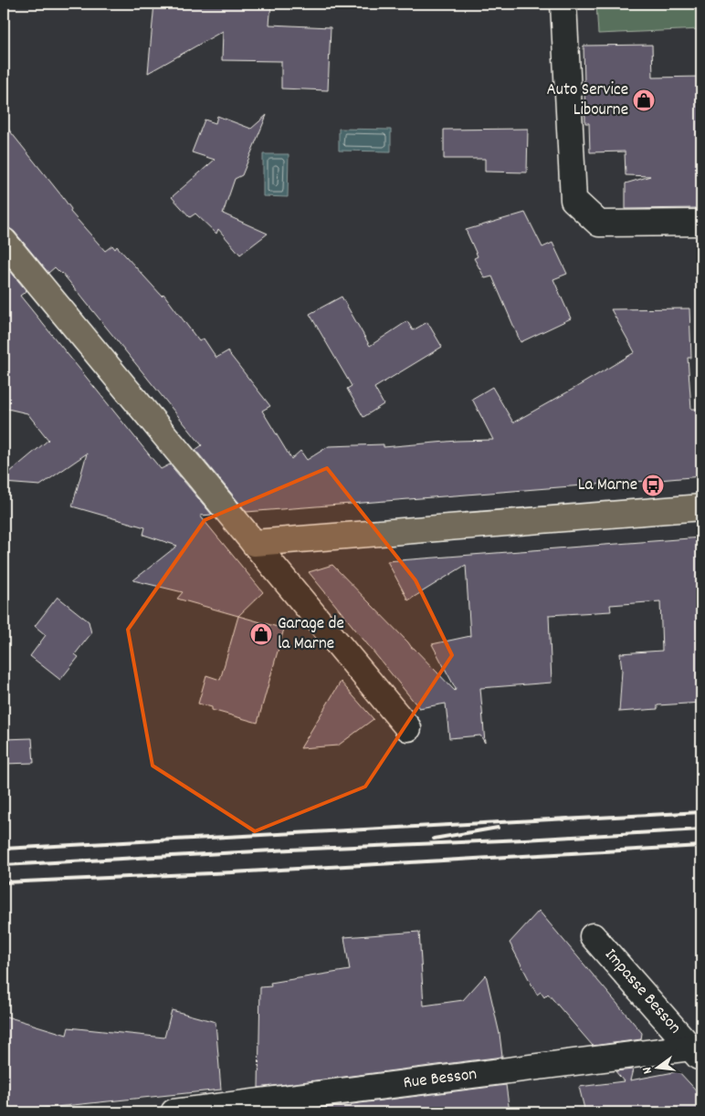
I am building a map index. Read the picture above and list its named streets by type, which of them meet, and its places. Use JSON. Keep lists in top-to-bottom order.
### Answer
{
  "streets": {
    "street": ["Impasse Besson", "Rue Besson"]
  },
  "crossings": [
    ["Impasse Besson", "Rue Besson"]
  ],
  "places": {
    "shop": ["Auto Service Libourne", "Garage de la Marne"],
    "bus stop": ["La Marne"]
  },
  "north": "left"
}
